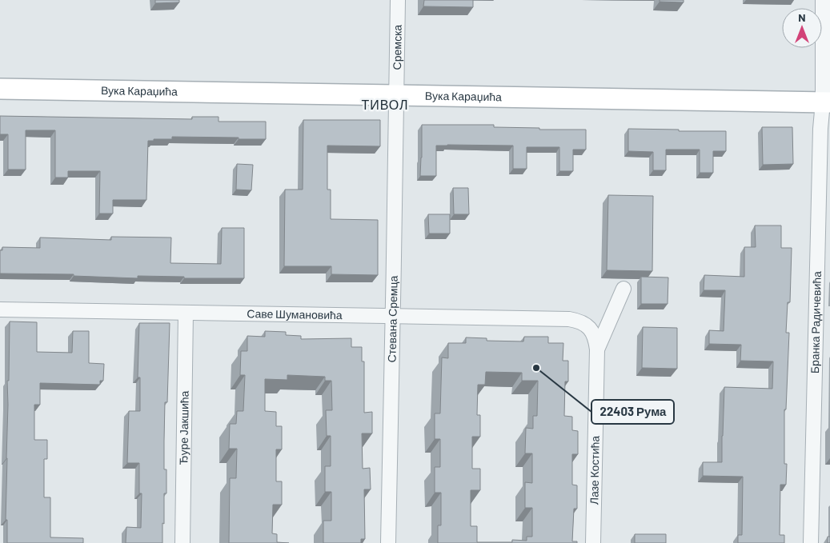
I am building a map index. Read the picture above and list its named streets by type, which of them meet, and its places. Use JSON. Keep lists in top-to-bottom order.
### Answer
{
  "streets": {
    "main road": ["Вука Караџића"],
    "street": [
      "Сремска",
      "Саве Шумановића",
      "Стевана Сремца",
      "Бранка Радичевића",
      "Ђуре Јакшића",
      "Лазе Костића"
    ]
  },
  "crossings": [
    ["Сремска", "Вука Караџића"],
    ["Сремска", "Стевана Сремца"],
    ["Вука Караџића", "Стевана Сремца"],
    ["Вука Караџића", "Бранка Радичевића"],
    ["Саве Шумановића", "Стевана Сремца"],
    ["Саве Шумановића", "Ђуре Јакшића"],
    ["Саве Шумановића", "Лазе Костића"]
  ],
  "districts": ["ТИВОЛ"],
  "places": ["22403 Рума"],
  "north": "top"
}
